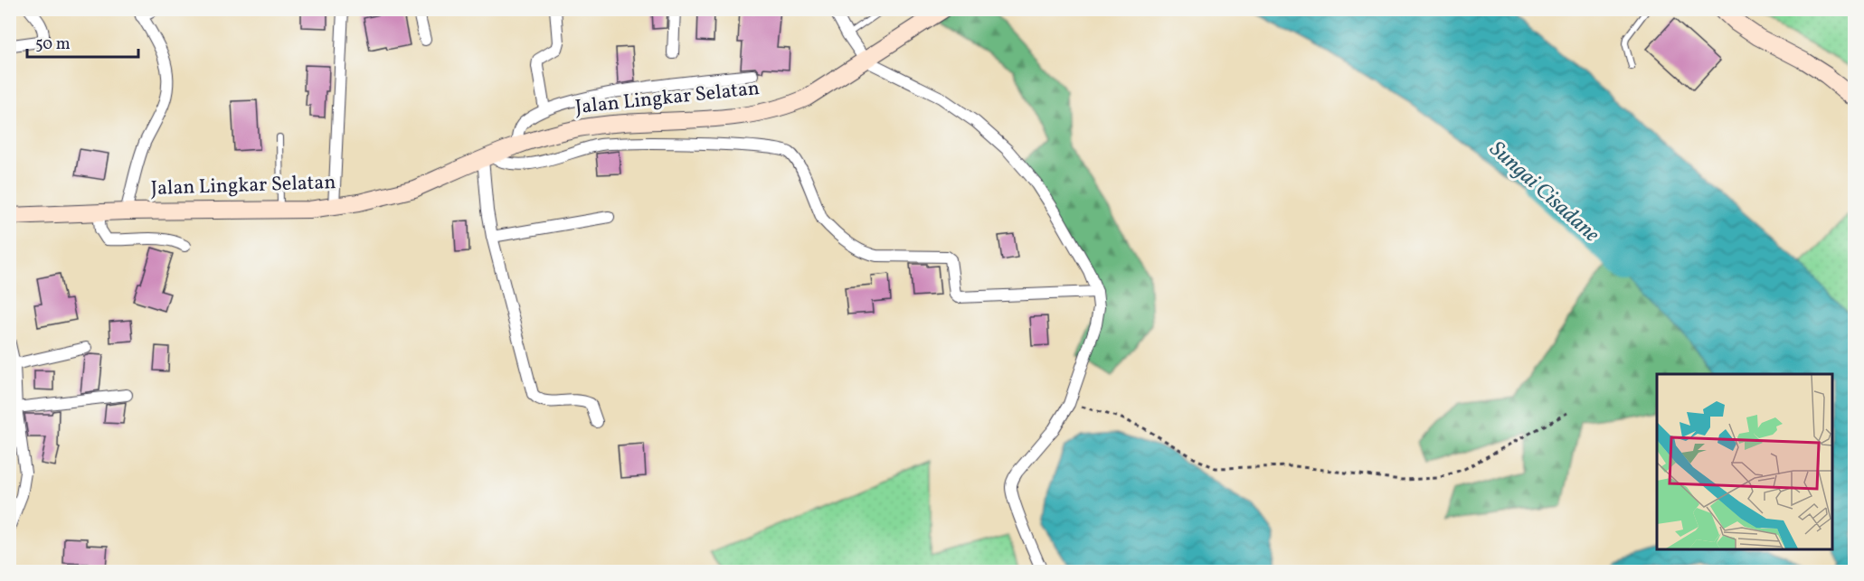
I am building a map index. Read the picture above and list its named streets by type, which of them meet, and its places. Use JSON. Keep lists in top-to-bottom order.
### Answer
{
  "streets": {
    "main road": ["Jalan Lingkar Selatan"]
  },
  "water": ["Sungai Cisadane"],
  "scale_bar": "50 m"
}
